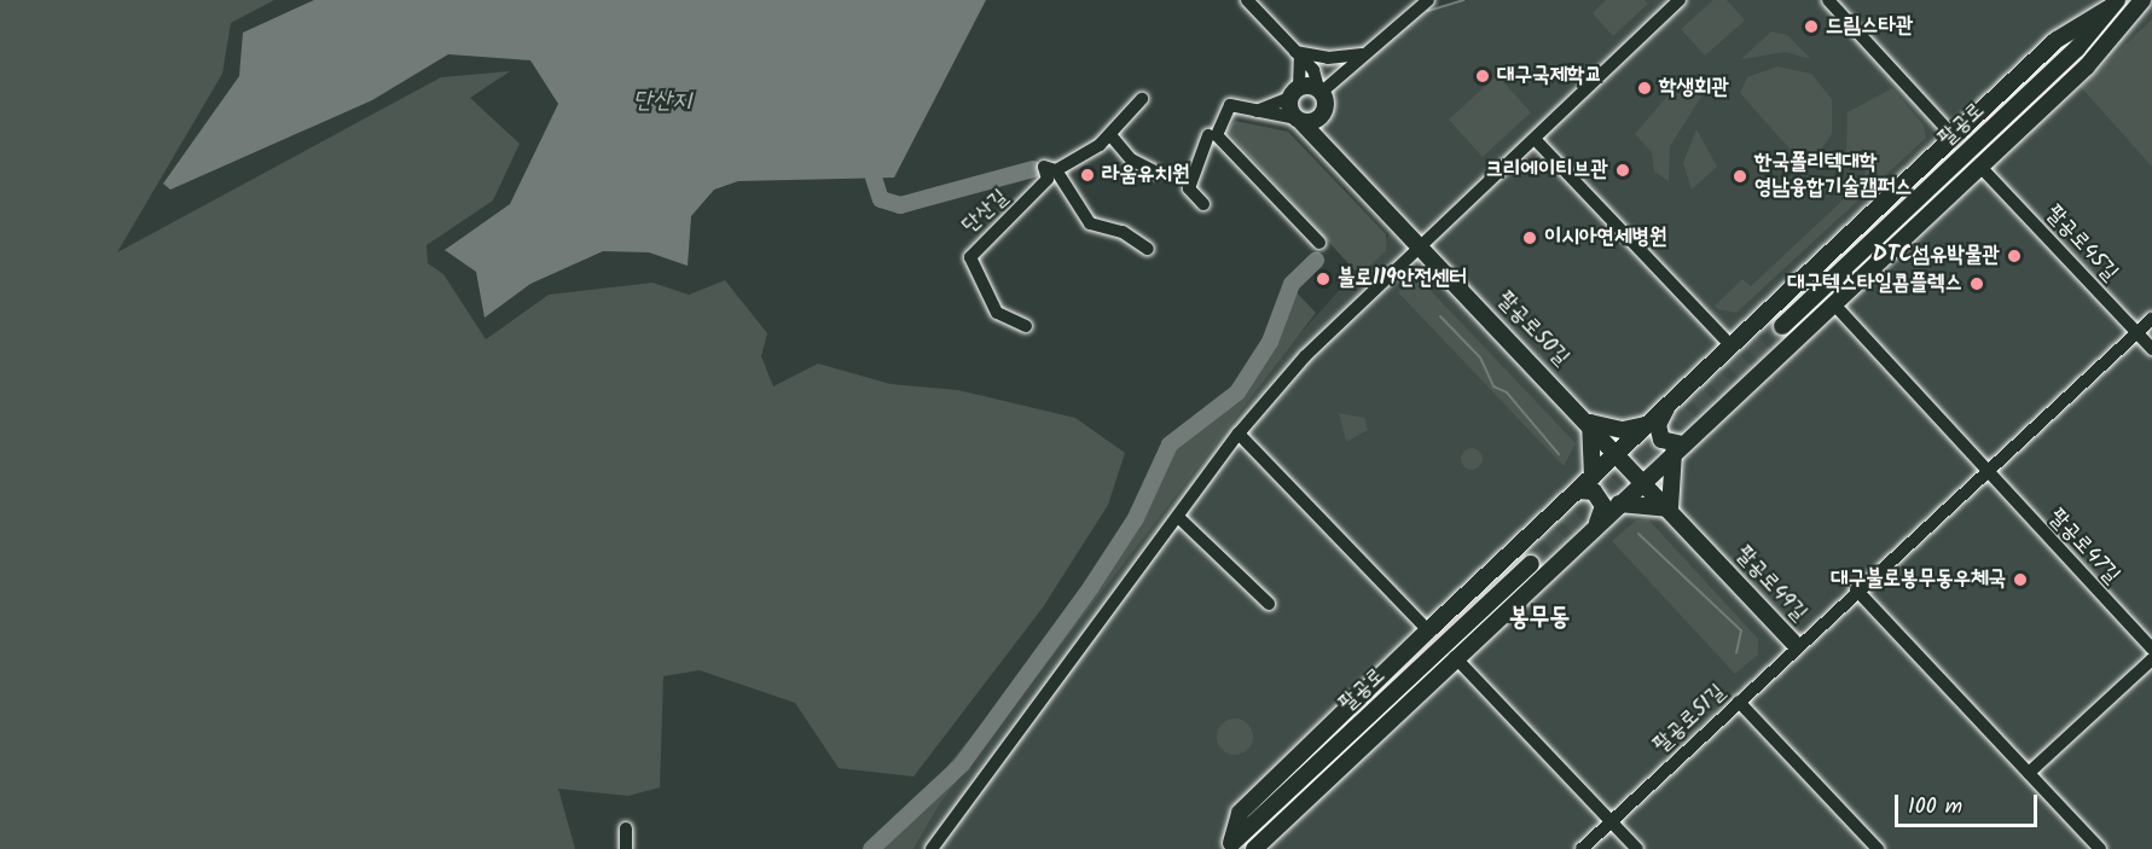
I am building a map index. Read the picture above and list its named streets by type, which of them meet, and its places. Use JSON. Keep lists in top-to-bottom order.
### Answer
{
  "streets": {
    "main road": ["팔공로", "팔공로50길", "팔공로49길"],
    "street": [
      "단산길",
      "팔공로45길",
      "팔공로47길",
      "팔공로51길"
    ]
  },
  "crossings": [
    ["팔공로50길", "팔공로49길"],
    ["팔공로47길", "팔공로49길"],
    ["팔공로49길", "팔공로51길"]
  ],
  "districts": ["봉무동"],
  "water": ["단산지"],
  "places": [
    "드림스타관",
    "대구국제학교",
    "학생회관",
    "크리에이티브관",
    "라움유치원",
    "한국폴리텍대학 영남융합기술캠퍼스",
    "이시아연세병원",
    "DTC섬유박물관",
    "불로119안전센터",
    "대구텍스타일콤플렉스",
    "대구불로봉무동우체국"
  ],
  "scale_bar": "100 m"
}
